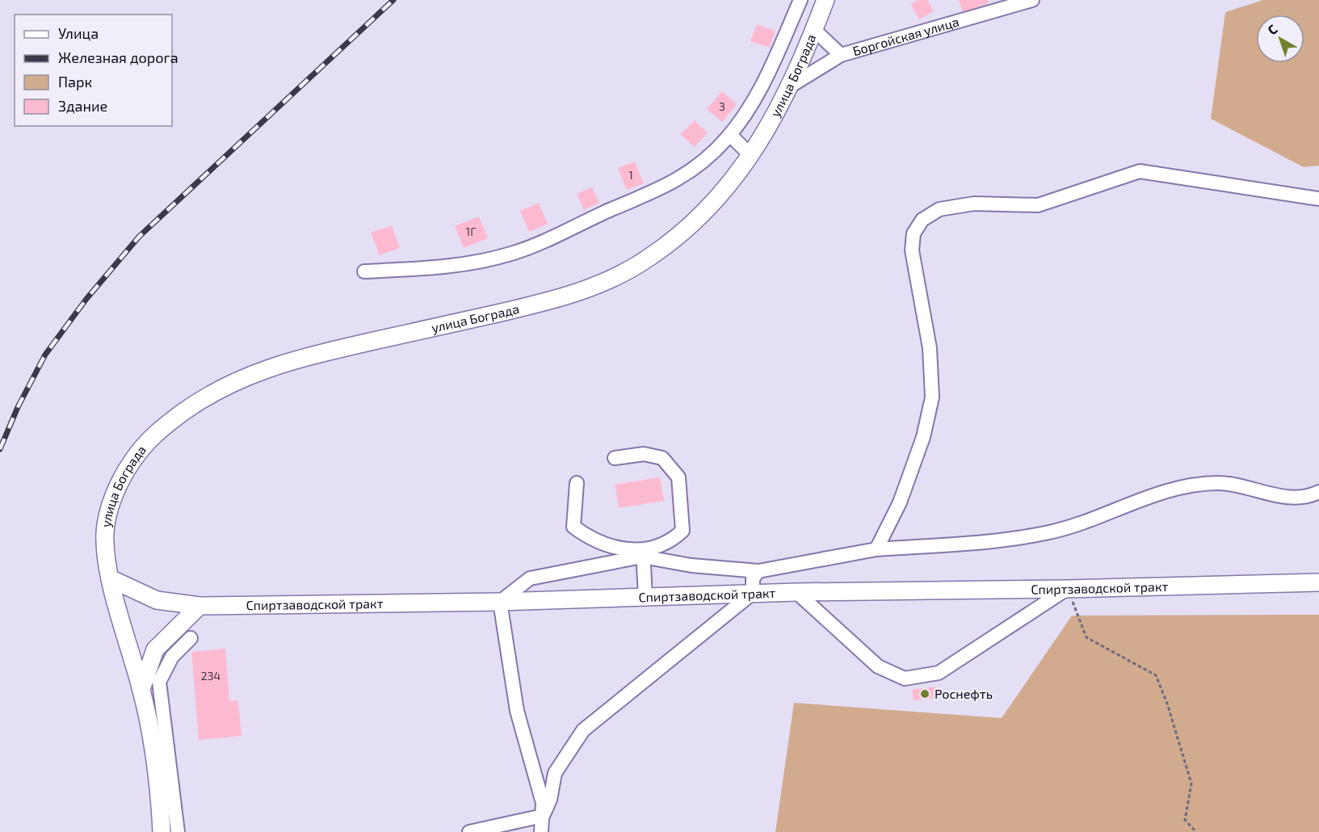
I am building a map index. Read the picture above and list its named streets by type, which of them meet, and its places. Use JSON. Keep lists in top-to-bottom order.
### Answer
{
  "streets": {
    "main road": ["улица Бограда", "Спиртзаводской тракт"],
    "street": ["Боргойская улица"]
  },
  "crossings": [
    ["Боргойская улица", "улица Бограда"],
    ["улица Бограда", "Спиртзаводской тракт"]
  ],
  "places": ["Роснефть"],
  "house_numbers": [
    "3",
    "1",
    "1Г",
    "234"
  ],
  "legend": [
    "Улица",
    "Железная дорога",
    "Парк",
    "Здание"
  ],
  "north": "top left"
}
